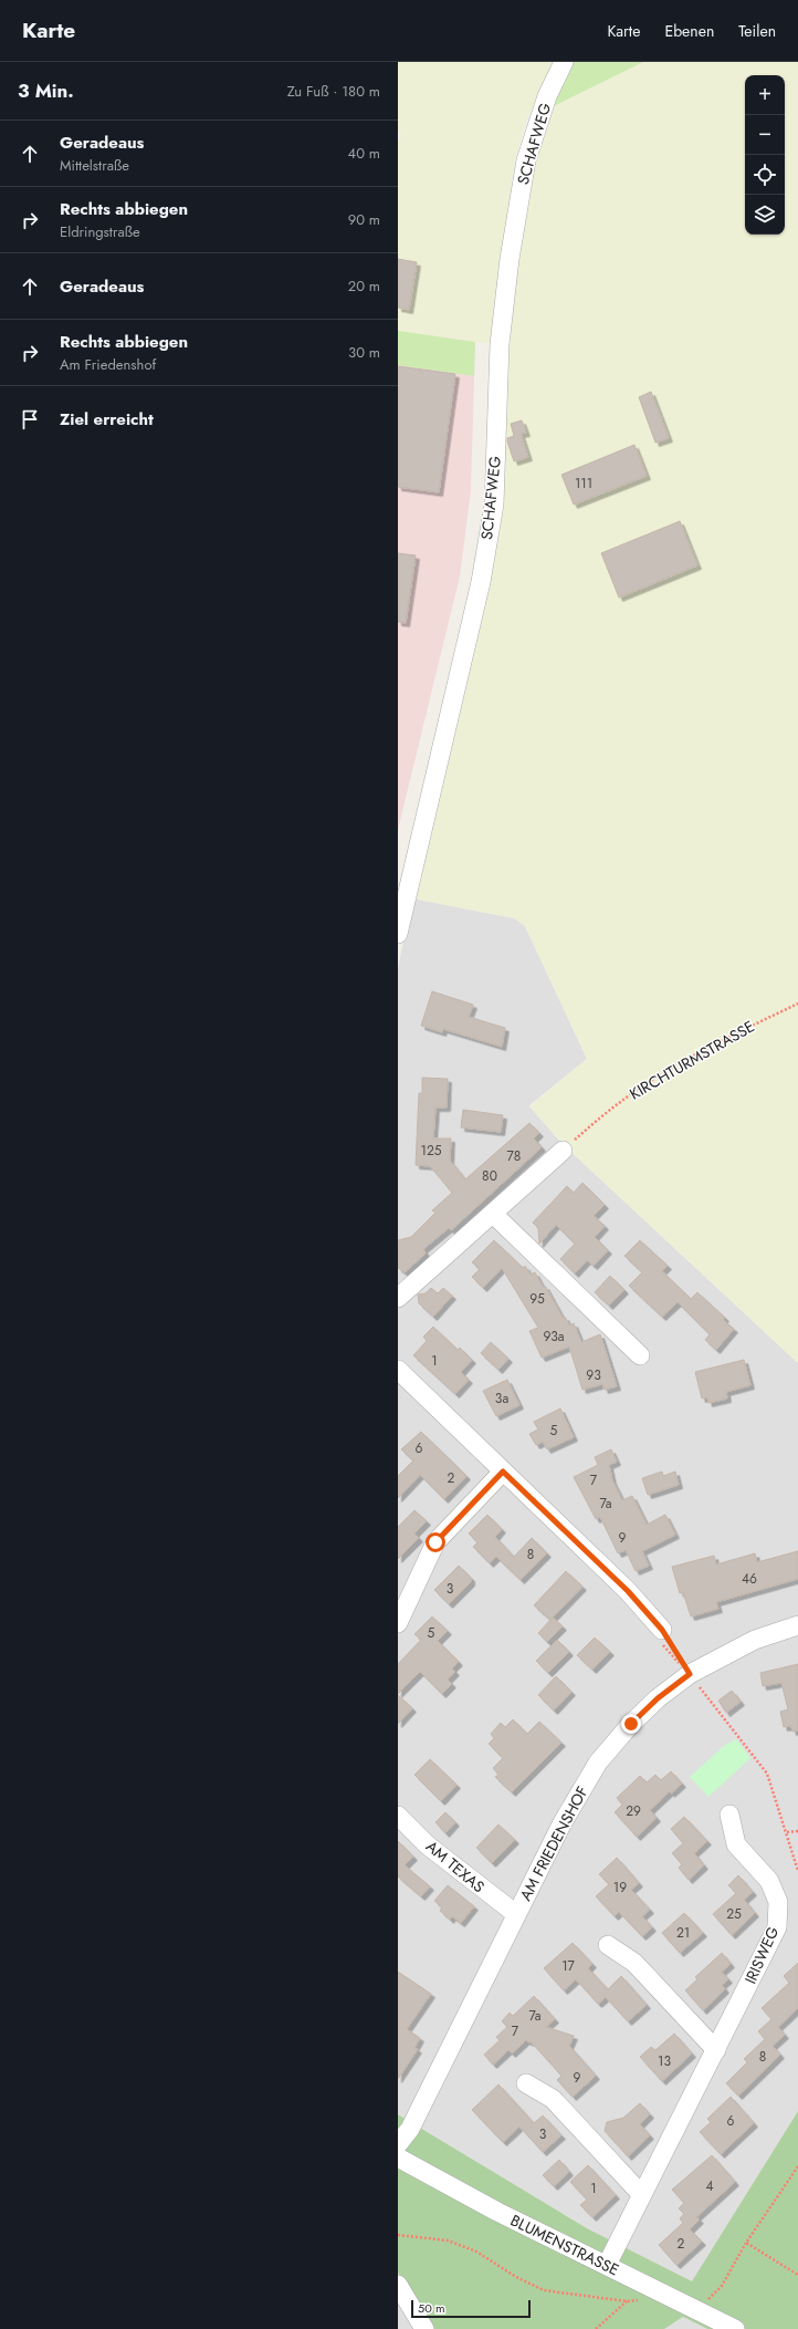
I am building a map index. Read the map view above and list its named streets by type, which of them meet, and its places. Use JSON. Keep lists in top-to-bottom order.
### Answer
{
  "streets": {
    "street": [
      "SCHAFWEG",
      "AM FRIEDENSHOF",
      "AM TEXAS",
      "IRISWEG",
      "BLUMENSTRASSE"
    ],
    "path": ["KIRCHTURMSTRASSE"]
  },
  "crossings": [
    ["AM FRIEDENSHOF", "AM TEXAS"],
    ["IRISWEG", "BLUMENSTRASSE"]
  ],
  "house_numbers": [
    "111",
    "125",
    "78",
    "80",
    "95",
    "93a",
    "1",
    "93",
    "3a",
    "5",
    "6",
    "2",
    "7",
    "7a",
    "9",
    "8",
    "46",
    "3",
    "5",
    "29",
    "19",
    "25",
    "21",
    "17",
    "7a",
    "7",
    "8",
    "13",
    "9",
    "6",
    "3",
    "4",
    "1",
    "2"
  ],
  "scale_bar": "50 m",
  "page": {
    "header": "Karte",
    "nav": ["Karte", "Ebenen", "Teilen"],
    "heading": ["3 Min.", "Zu Fuß · 180 m"],
    "map_buttons": ["+", "−"],
    "list": [
      ["Geradeaus", "Mittelstraße", "40 m"],
      ["Rechts abbiegen", "Eldringstraße", "90 m"],
      ["Geradeaus", "20 m"],
      ["Rechts abbiegen", "Am Friedenshof", "30 m"],
      "Ziel erreicht"
    ],
    "scale": "50 m"
  }
}
